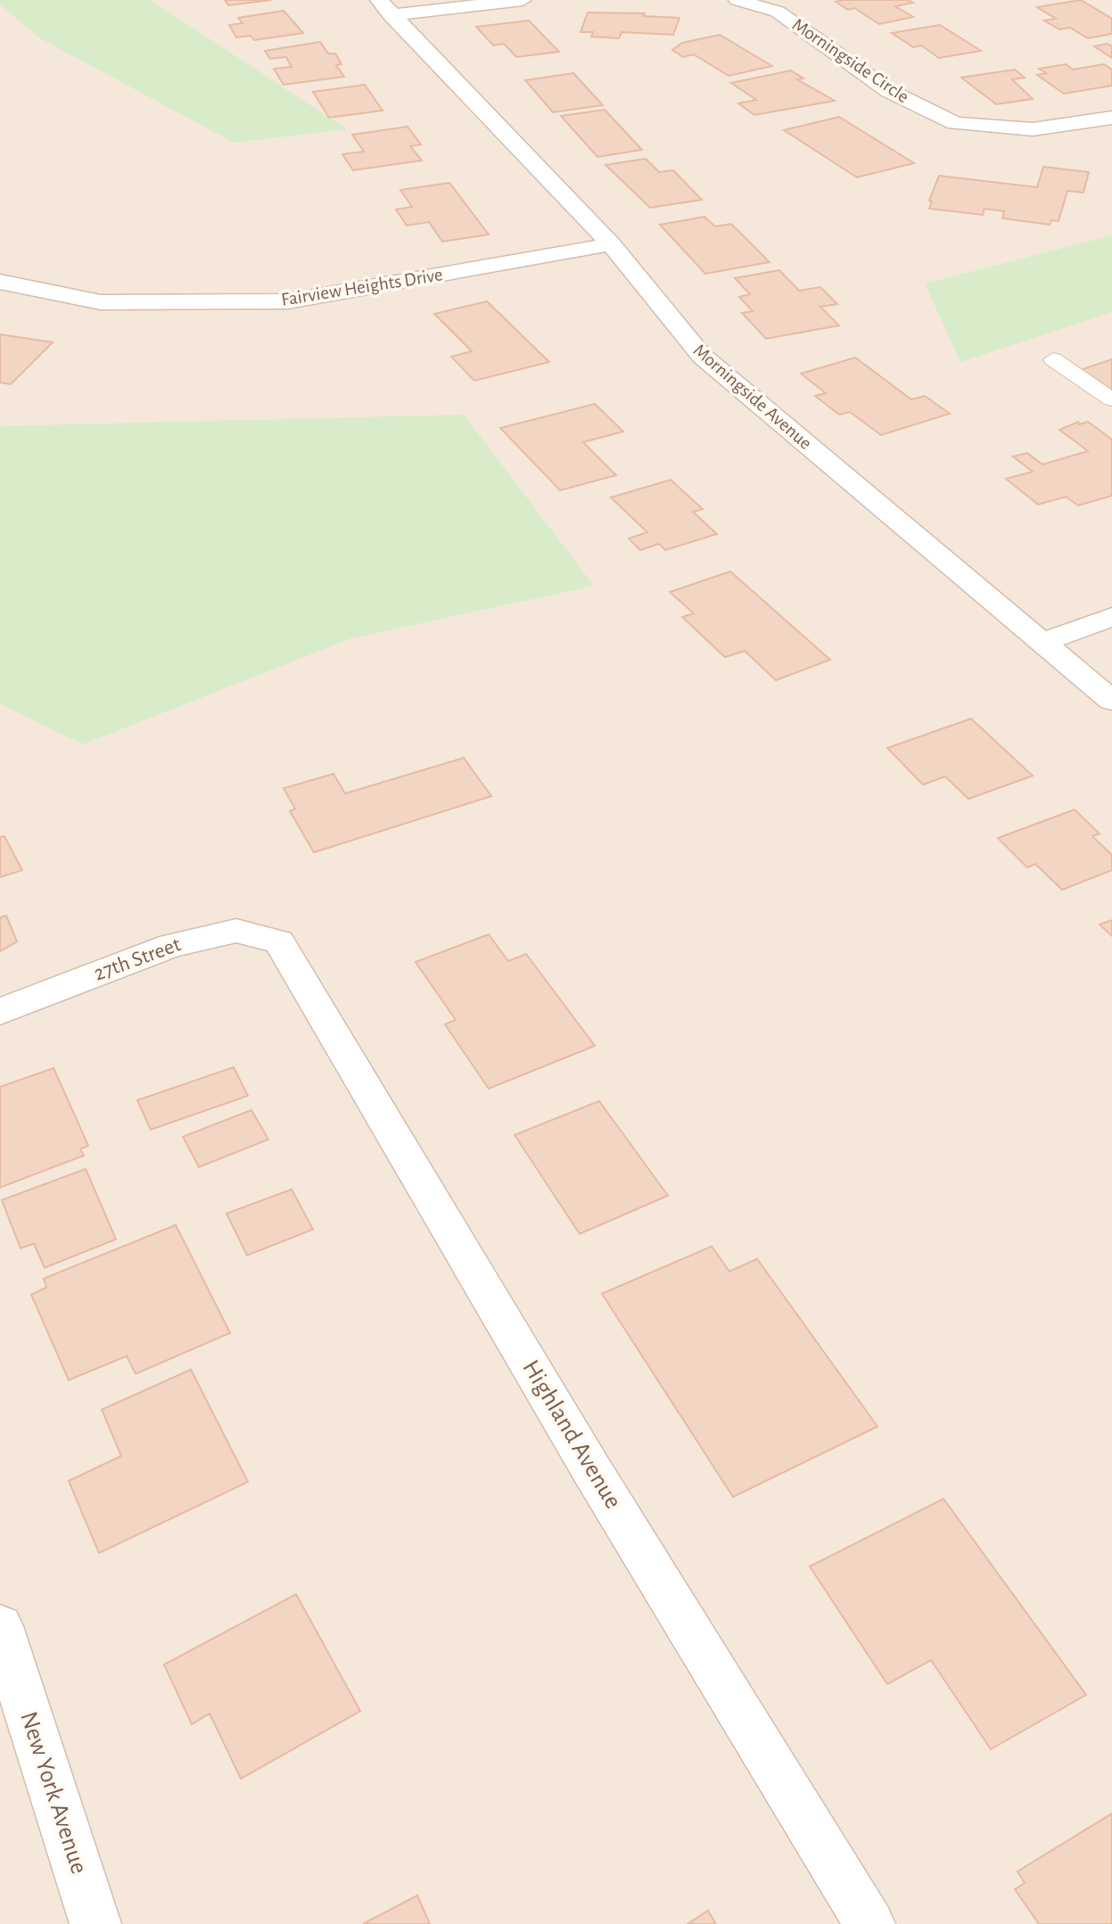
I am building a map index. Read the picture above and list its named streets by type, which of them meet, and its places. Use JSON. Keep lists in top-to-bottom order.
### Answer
{
  "streets": {
    "street": [
      "Morningside Circle",
      "Fairview Heights Drive",
      "Morningside Avenue",
      "27th Street",
      "Highland Avenue",
      "New York Avenue"
    ]
  },
  "crossings": [
    ["Fairview Heights Drive", "Morningside Avenue"],
    ["27th Street", "Highland Avenue"]
  ]
}
